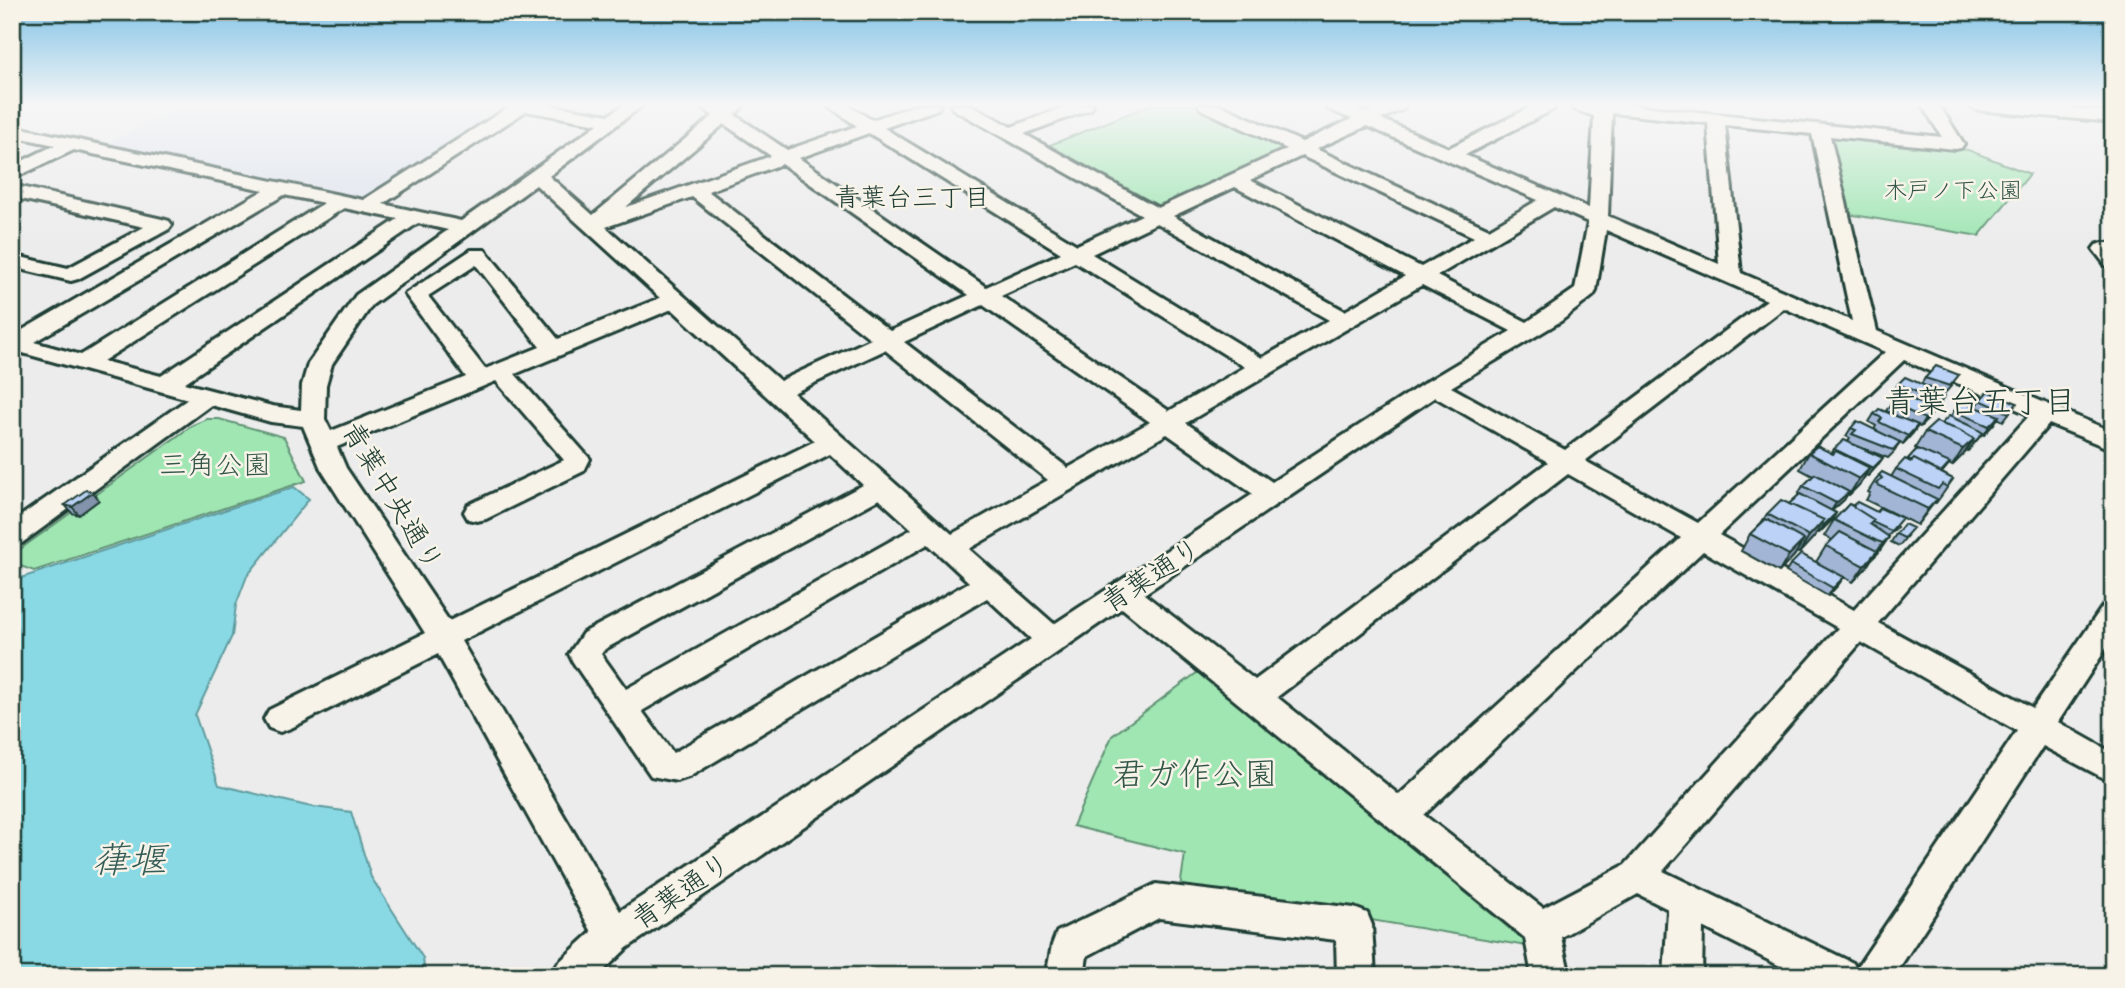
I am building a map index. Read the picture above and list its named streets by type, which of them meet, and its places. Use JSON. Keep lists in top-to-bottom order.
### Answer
{
  "streets": {
    "street": ["青葉中央通り", "青葉通り"]
  },
  "crossings": [
    ["青葉中央通り", "青葉通り"]
  ],
  "districts": ["青葉台三丁目", "青葉台五丁目"],
  "water": ["葎堰"],
  "parks": ["木戸ノ下公園", "三角公園", "君ガ作公園"]
}
